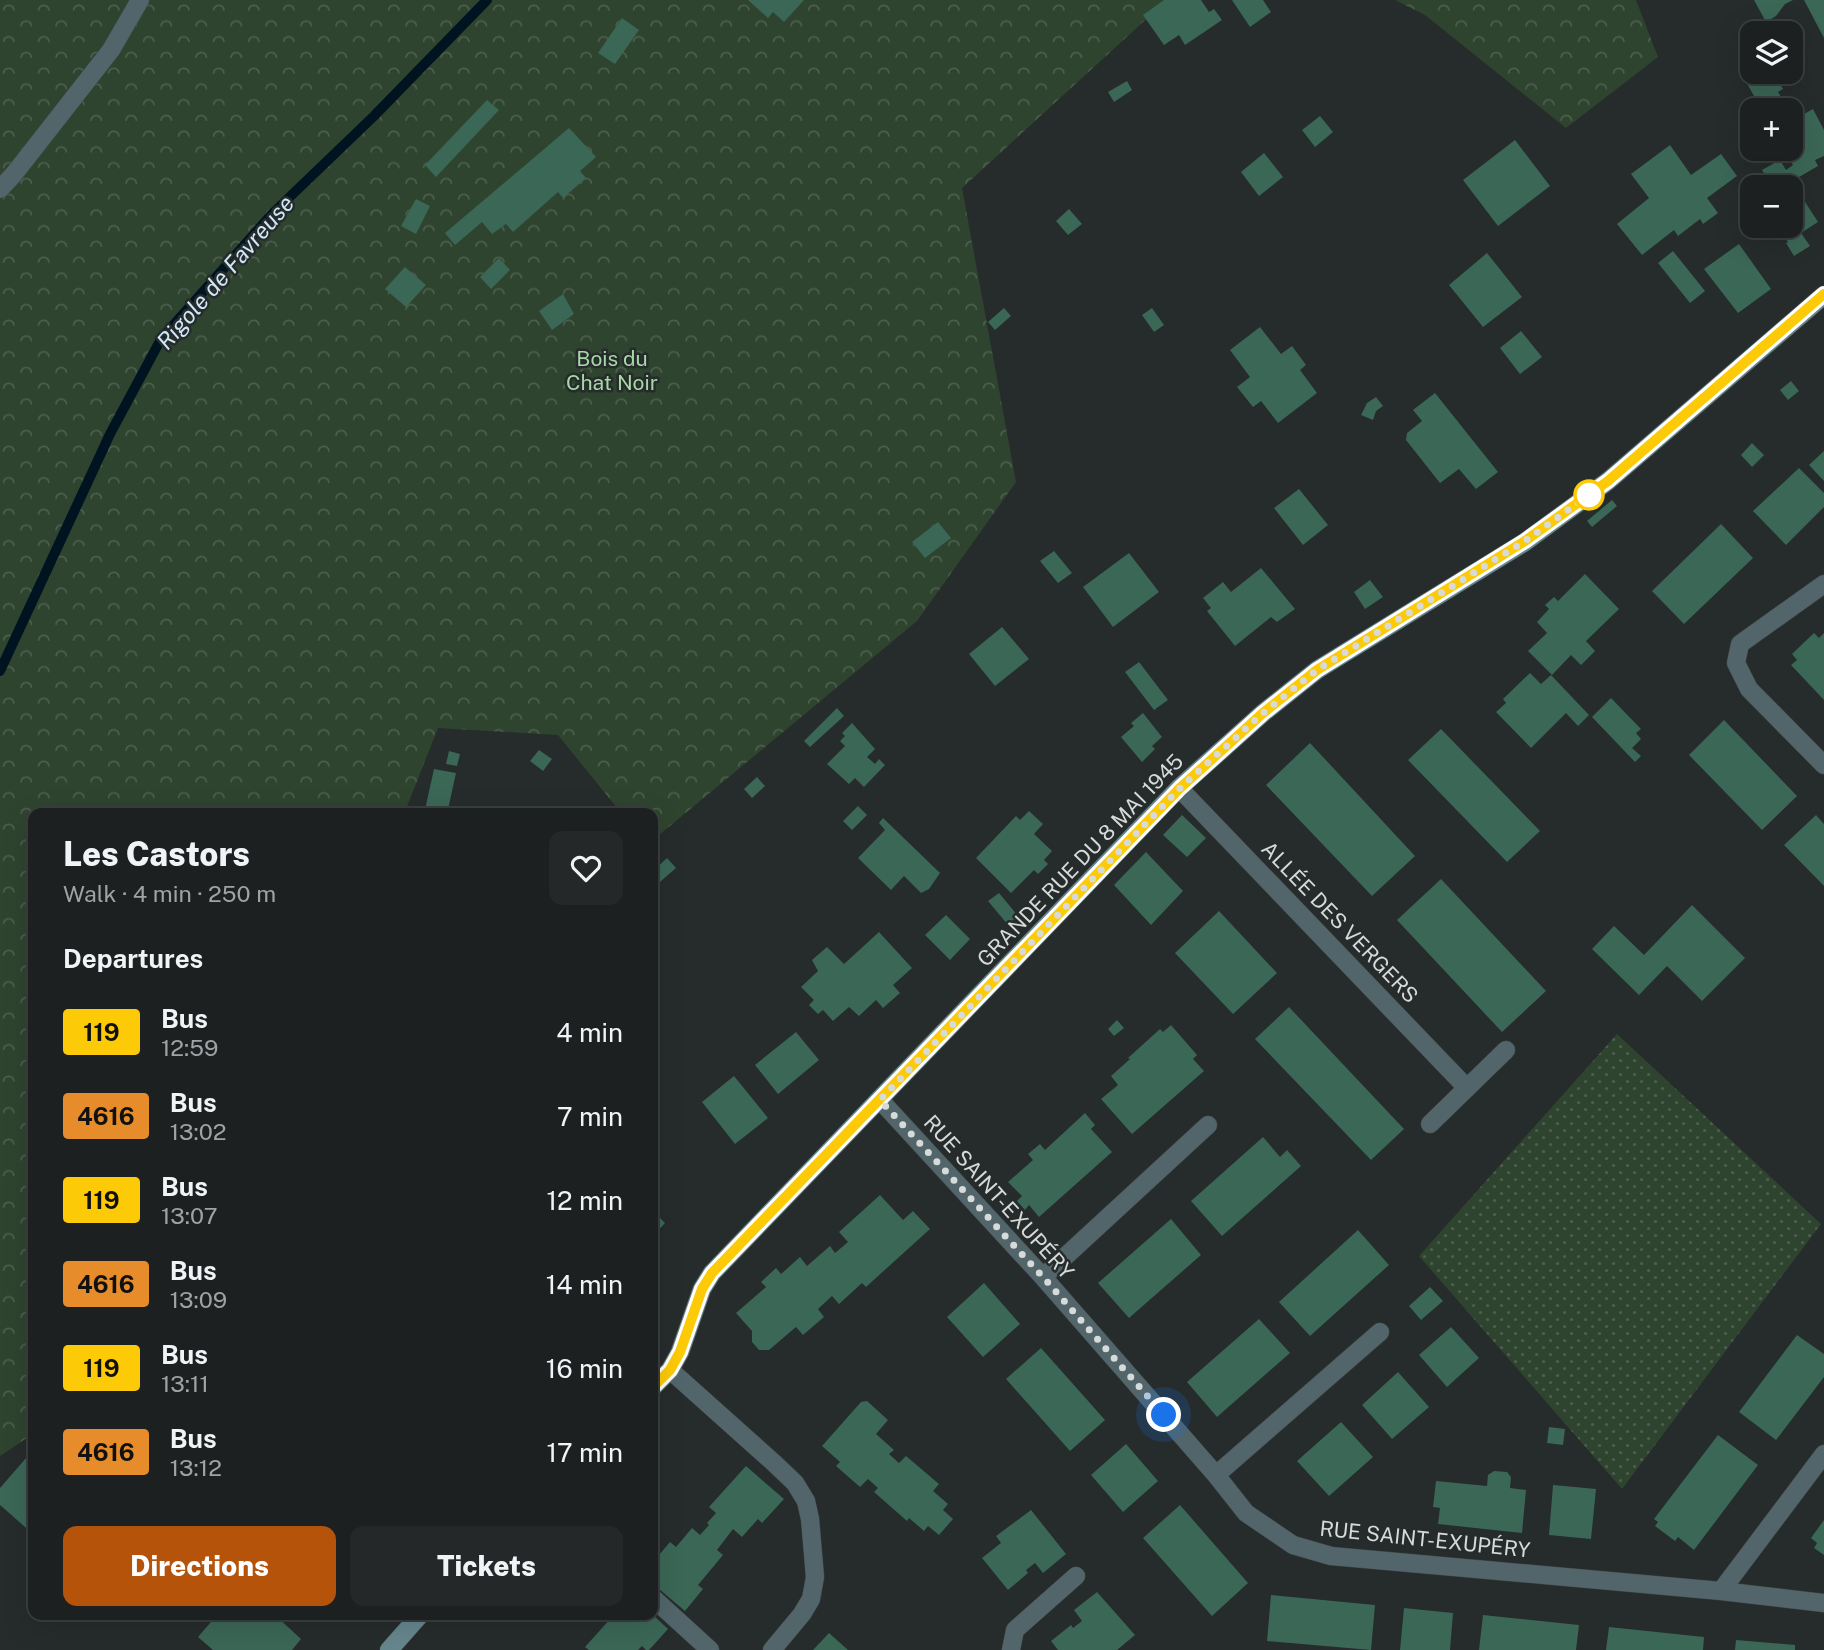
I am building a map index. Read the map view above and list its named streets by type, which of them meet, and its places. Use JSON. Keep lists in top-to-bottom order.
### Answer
{
  "streets": {
    "main road": ["GRANDE RUE DU 8 MAI 1945"],
    "street": ["ALLÉE DES VERGERS", "RUE SAINT-EXUPÉRY"]
  },
  "crossings": [
    ["GRANDE RUE DU 8 MAI 1945", "ALLÉE DES VERGERS"],
    ["GRANDE RUE DU 8 MAI 1945", "RUE SAINT-EXUPÉRY"]
  ],
  "water": ["Rigole de Favreuse"],
  "parks": ["Bois du Chat Noir"],
  "lines": ["bus line 119"],
  "page": {
    "map_buttons": ["+", "−"],
    "heading": [
      ["Les Castors", "Walk · 4 min · 250 m"],
      "Departures"
    ],
    "list": [
      {
        "mark": "119",
        "name": "Bus",
        "note": "12:59",
        "value": "4 min"
      },
      {
        "mark": "4616",
        "name": "Bus",
        "note": "13:02",
        "value": "7 min"
      },
      {
        "mark": "119",
        "name": "Bus",
        "note": "13:07",
        "value": "12 min"
      },
      {
        "mark": "4616",
        "name": "Bus",
        "note": "13:09",
        "value": "14 min"
      },
      {
        "mark": "119",
        "name": "Bus",
        "note": "13:11",
        "value": "16 min"
      },
      {
        "mark": "4616",
        "name": "Bus",
        "note": "13:12",
        "value": "17 min"
      }
    ],
    "buttons": ["Directions", "Tickets"]
  }
}
